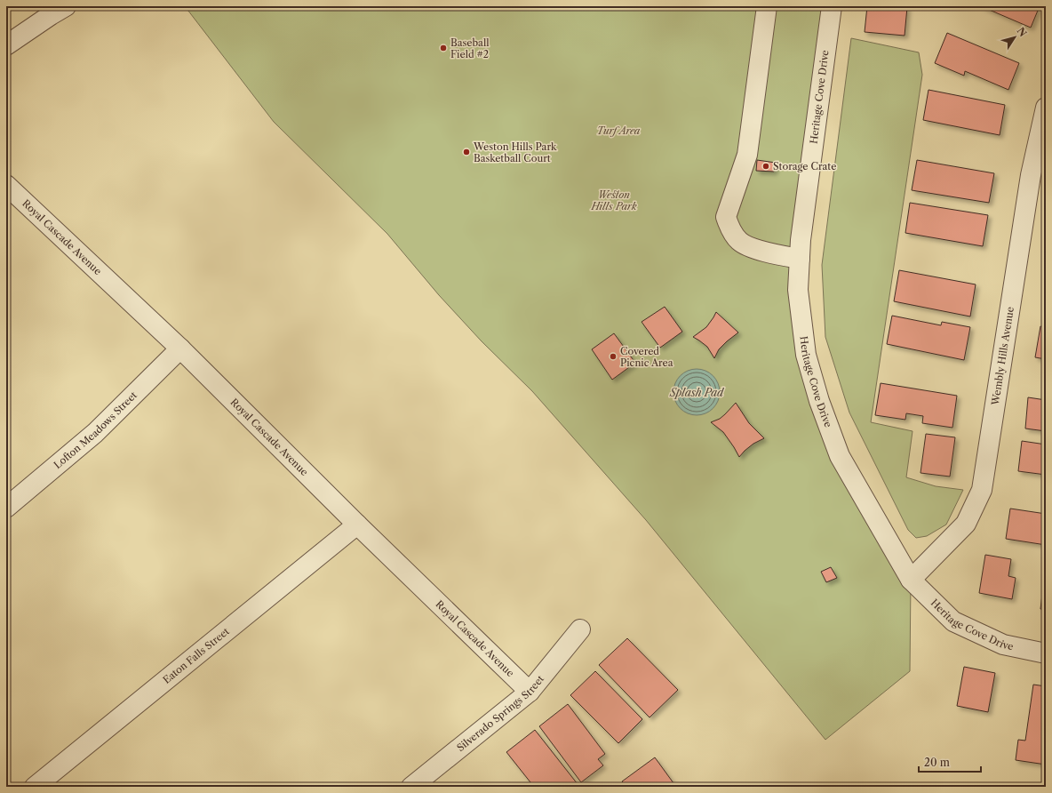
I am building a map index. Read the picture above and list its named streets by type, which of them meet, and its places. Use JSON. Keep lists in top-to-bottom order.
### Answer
{
  "streets": {
    "street": [
      "Heritage Cove Drive",
      "Royal Cascade Avenue",
      "Wembly Hills Avenue",
      "Lofton Meadows Street",
      "Eaton Falls Street",
      "Silverado Springs Street"
    ]
  },
  "crossings": [
    ["Heritage Cove Drive", "Wembly Hills Avenue"],
    ["Royal Cascade Avenue", "Lofton Meadows Street"],
    ["Royal Cascade Avenue", "Eaton Falls Street"],
    ["Royal Cascade Avenue", "Silverado Springs Street"]
  ],
  "water": ["Splash Pad"],
  "parks": ["Turf Area", "Weston Hills Park"],
  "places": [
    "Baseball Field #2",
    "Weston Hills Park Basketball Court",
    "Storage Crate",
    "Covered Picnic Area"
  ],
  "scale_bar": "20 m",
  "north": "top right"
}
